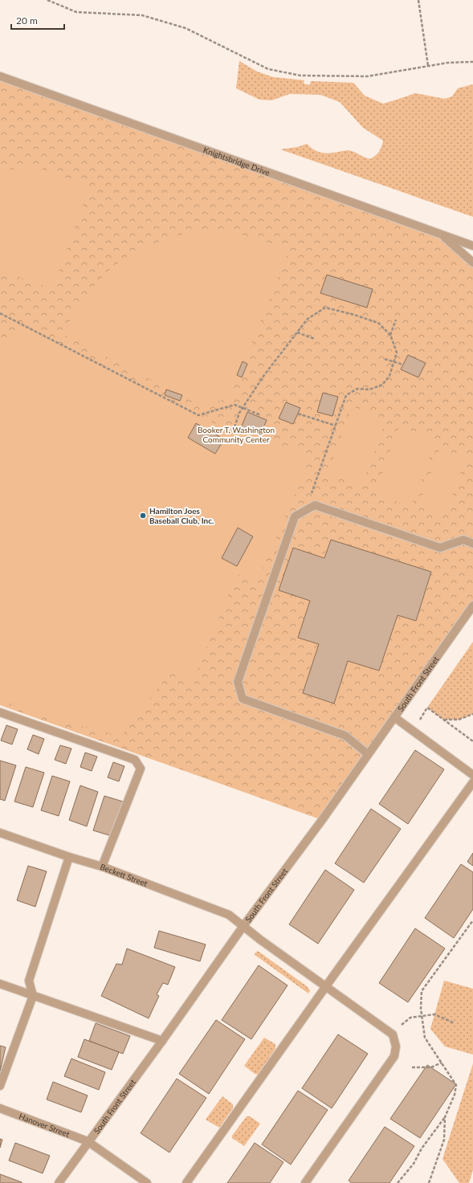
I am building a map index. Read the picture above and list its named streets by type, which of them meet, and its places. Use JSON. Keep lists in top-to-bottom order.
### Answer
{
  "streets": {
    "street": [
      "Knightsbridge Drive",
      "South Front Street",
      "Beckett Street",
      "Hanover Street"
    ]
  },
  "crossings": [
    ["South Front Street", "Beckett Street"],
    ["South Front Street", "Hanover Street"]
  ],
  "parks": ["Booker T. Washington Community Center"],
  "places": ["Hamilton Joes Baseball Club, Inc."],
  "scale_bar": "20 m"
}
